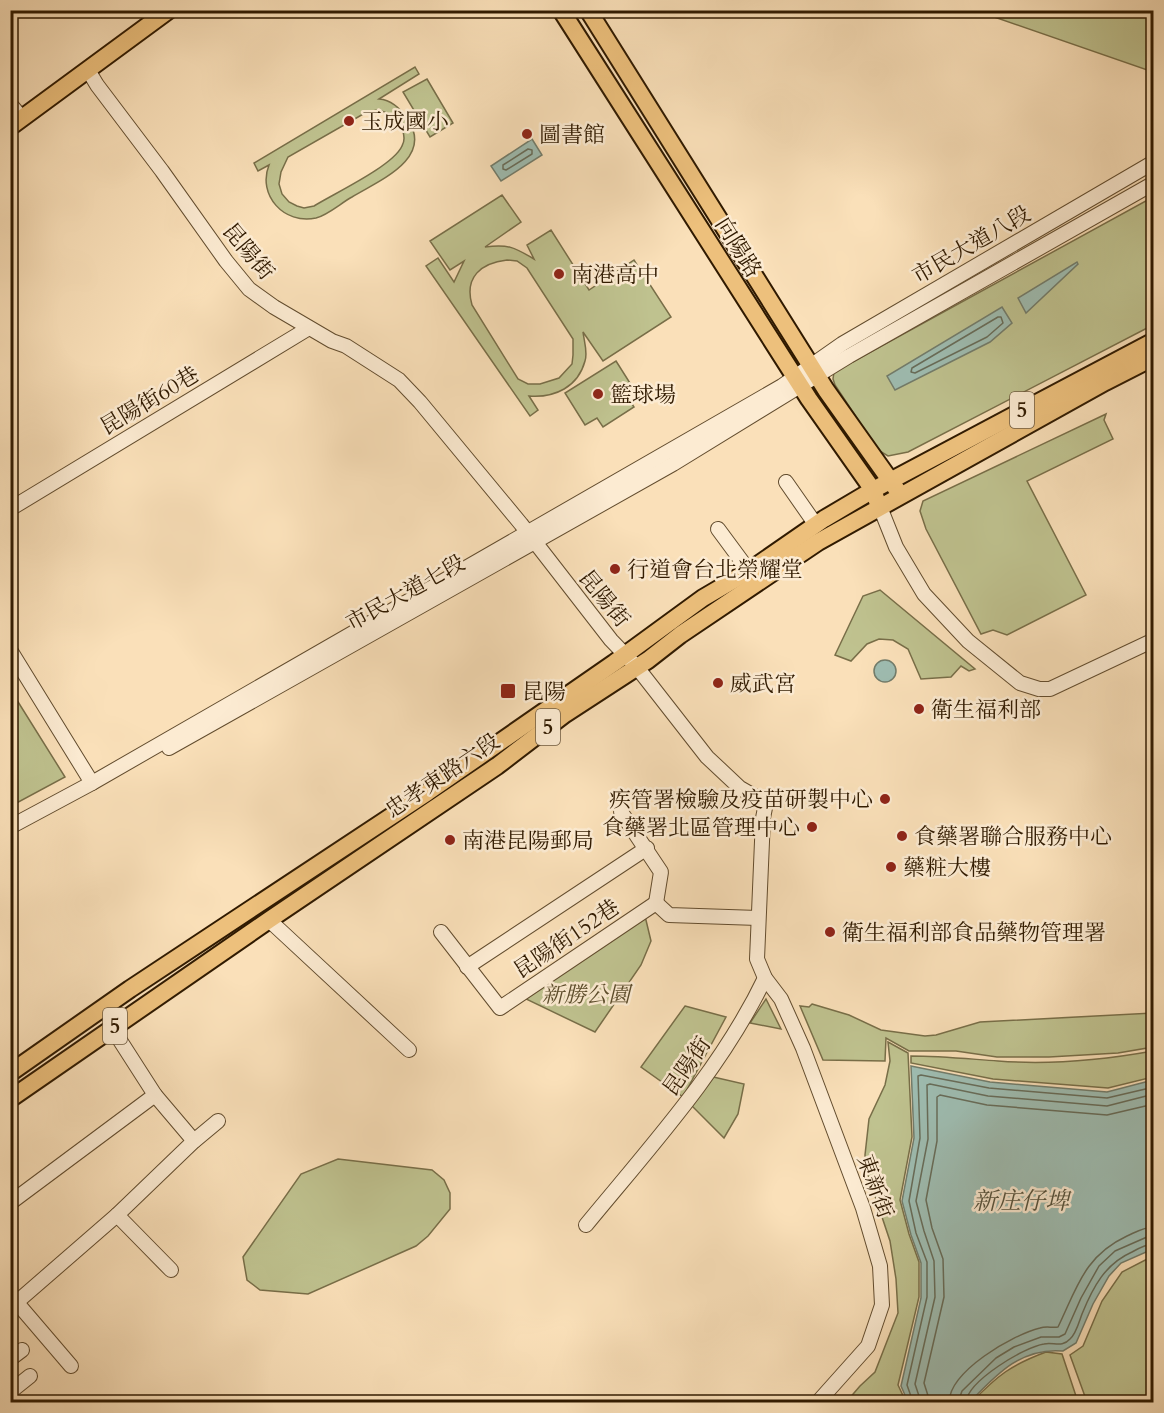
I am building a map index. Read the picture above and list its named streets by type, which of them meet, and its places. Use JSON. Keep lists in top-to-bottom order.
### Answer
{
  "streets": {
    "main road": ["向陽路", "5", "忠孝東路六段"],
    "street": [
      "市民大道八段",
      "昆陽街",
      "昆陽街60巷",
      "市民大道七段",
      "昆陽街152巷",
      "東新街"
    ]
  },
  "crossings": [
    ["市民大道八段", "向陽路"],
    ["市民大道八段", "市民大道七段"],
    ["向陽路", "5"],
    ["向陽路", "市民大道七段"],
    ["向陽路", "忠孝東路六段"],
    ["昆陽街", "昆陽街60巷"],
    ["昆陽街", "市民大道七段"],
    ["昆陽街", "忠孝東路六段"],
    ["昆陽街", "東新街"],
    ["5", "忠孝東路六段"]
  ],
  "water": ["新庄仔埤"],
  "parks": ["新勝公園"],
  "places": {
    "other": [
      "玉成國小",
      "圖書館",
      "南港高中",
      "籃球場",
      "行道會台北榮耀堂",
      "威武宮",
      "衛生福利部",
      "疾管署檢驗及疫苗研製中心",
      "食藥署北區管理中心",
      "食藥署聯合服務中心",
      "南港昆陽郵局",
      "藥粧大樓",
      "衛生福利部食品藥物管理署"
    ],
    "transit": ["昆陽"]
  }
}
